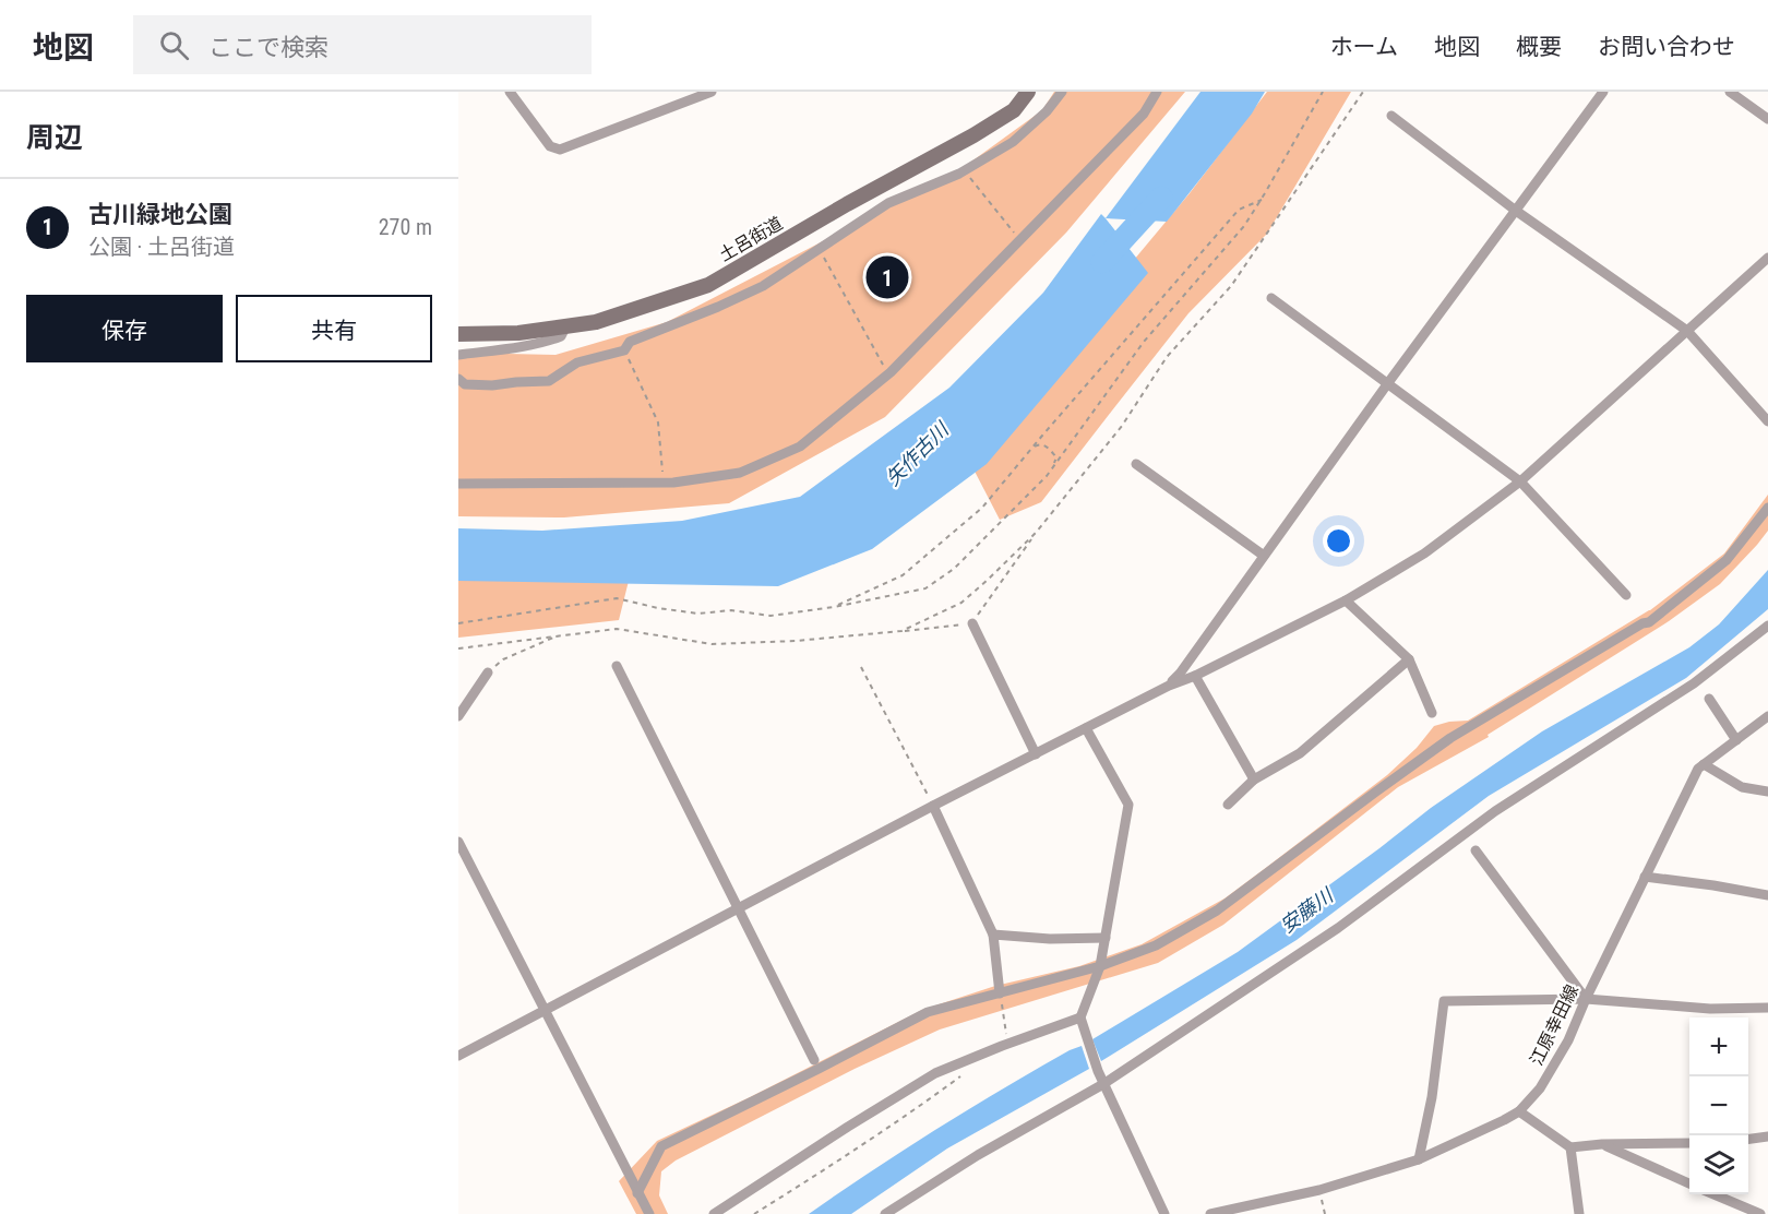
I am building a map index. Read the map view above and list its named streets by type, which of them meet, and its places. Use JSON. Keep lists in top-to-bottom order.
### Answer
{
  "streets": {
    "street": ["土呂街道", "江原幸田線"]
  },
  "water": ["矢作古川", "安藤川"],
  "page": {
    "header": "地図",
    "search": "ここで検索",
    "nav": [
      "ホーム",
      "地図",
      "概要",
      "お問い合わせ"
    ],
    "heading": "周辺",
    "list": [
      {
        "mark": "1",
        "name": "古川緑地公園",
        "note": "公園 · 土呂街道",
        "value": "270 m"
      }
    ],
    "pins": "1",
    "buttons": ["保存", "共有"],
    "map_buttons": ["+", "−"]
  }
}
